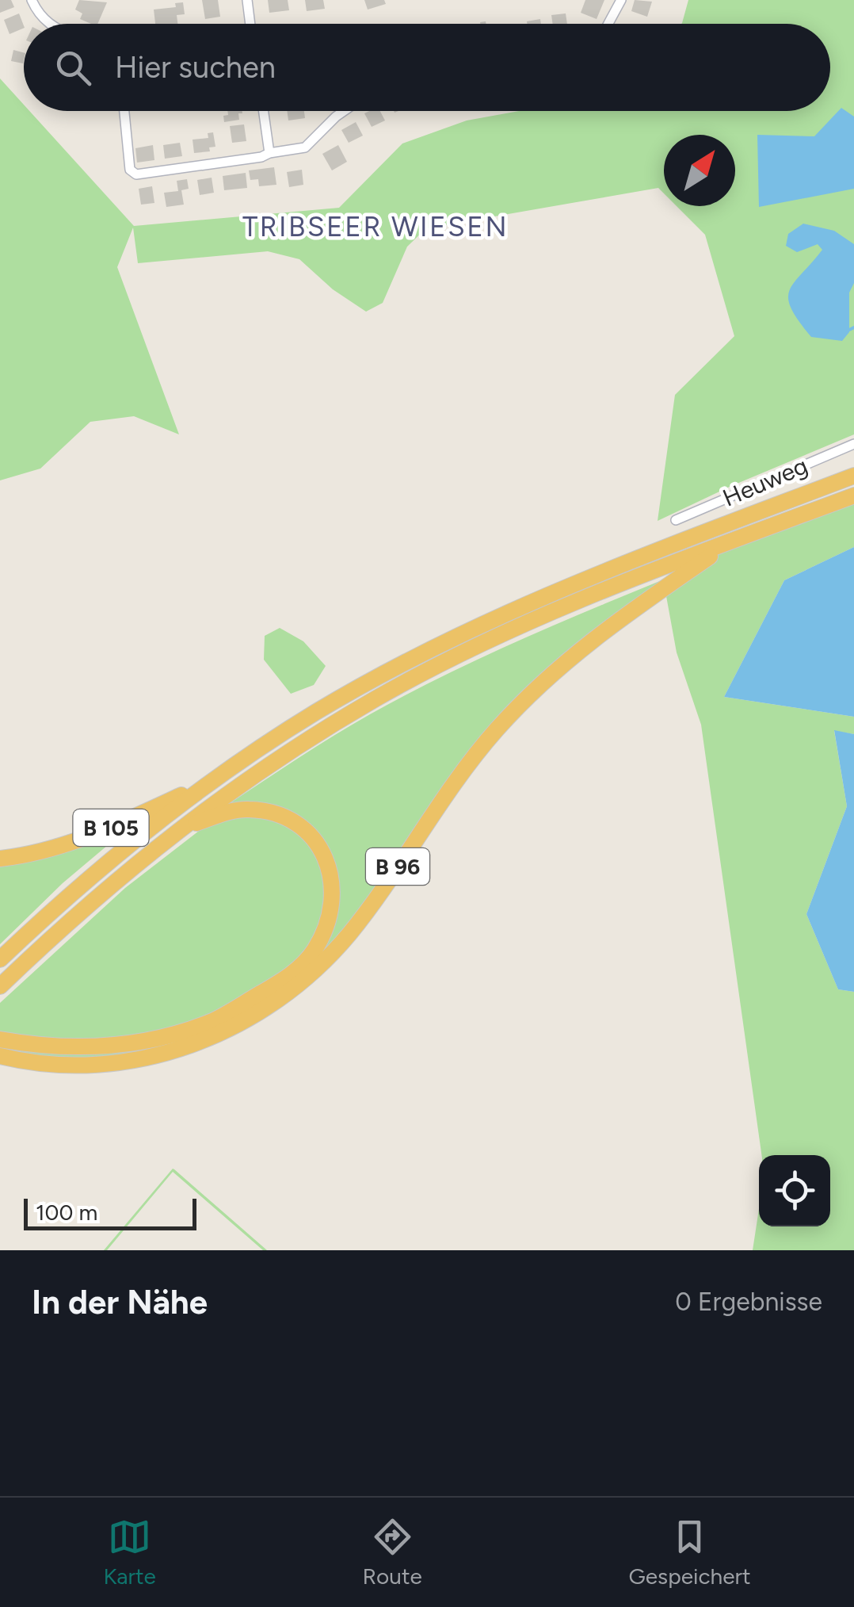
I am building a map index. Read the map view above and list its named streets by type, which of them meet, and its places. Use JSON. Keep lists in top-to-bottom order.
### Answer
{
  "streets": {
    "highway": ["B 105", "B 96"],
    "street": ["Heuweg"]
  },
  "districts": ["TRIBSEER WIESEN"],
  "scale_bar": "100 m",
  "north": "top right",
  "page": {
    "search": "Hier suchen",
    "scale": "100 m",
    "heading": ["In der Nähe", "0 Ergebnisse"],
    "nav": ["Karte", "Route", "Gespeichert"]
  }
}
